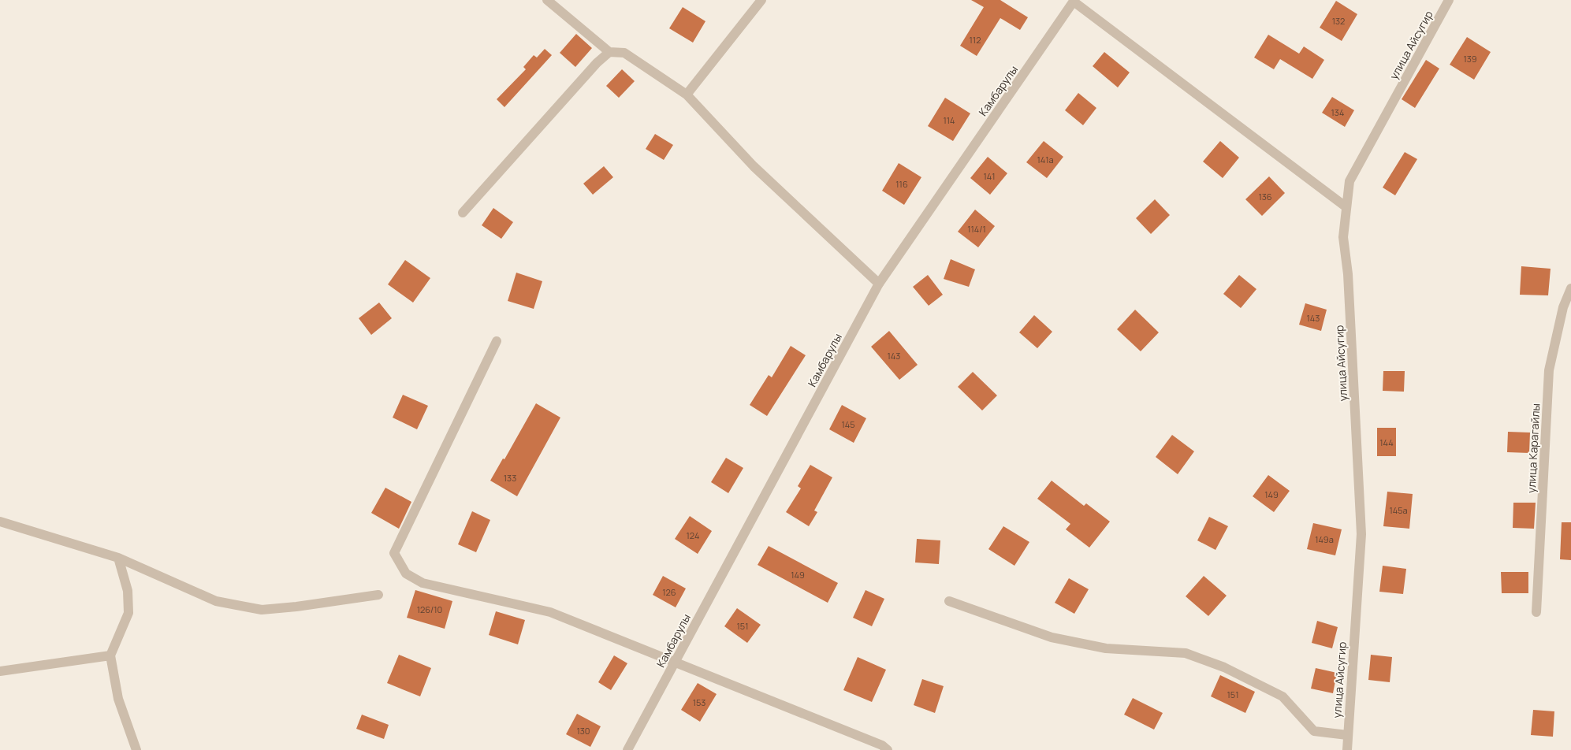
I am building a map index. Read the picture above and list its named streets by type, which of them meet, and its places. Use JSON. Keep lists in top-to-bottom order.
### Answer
{
  "streets": {
    "street": ["улица Айсугир", "Камбарулы", "улица Карагайлы"]
  },
  "house_numbers": [
    "132",
    "112",
    "139",
    "134",
    "114",
    "141а",
    "141",
    "116",
    "136",
    "114/1",
    "143",
    "143",
    "145",
    "144",
    "133",
    "149",
    "145а",
    "124",
    "149а",
    "149",
    "126",
    "126/10",
    "151",
    "151",
    "153",
    "130"
  ]
}
